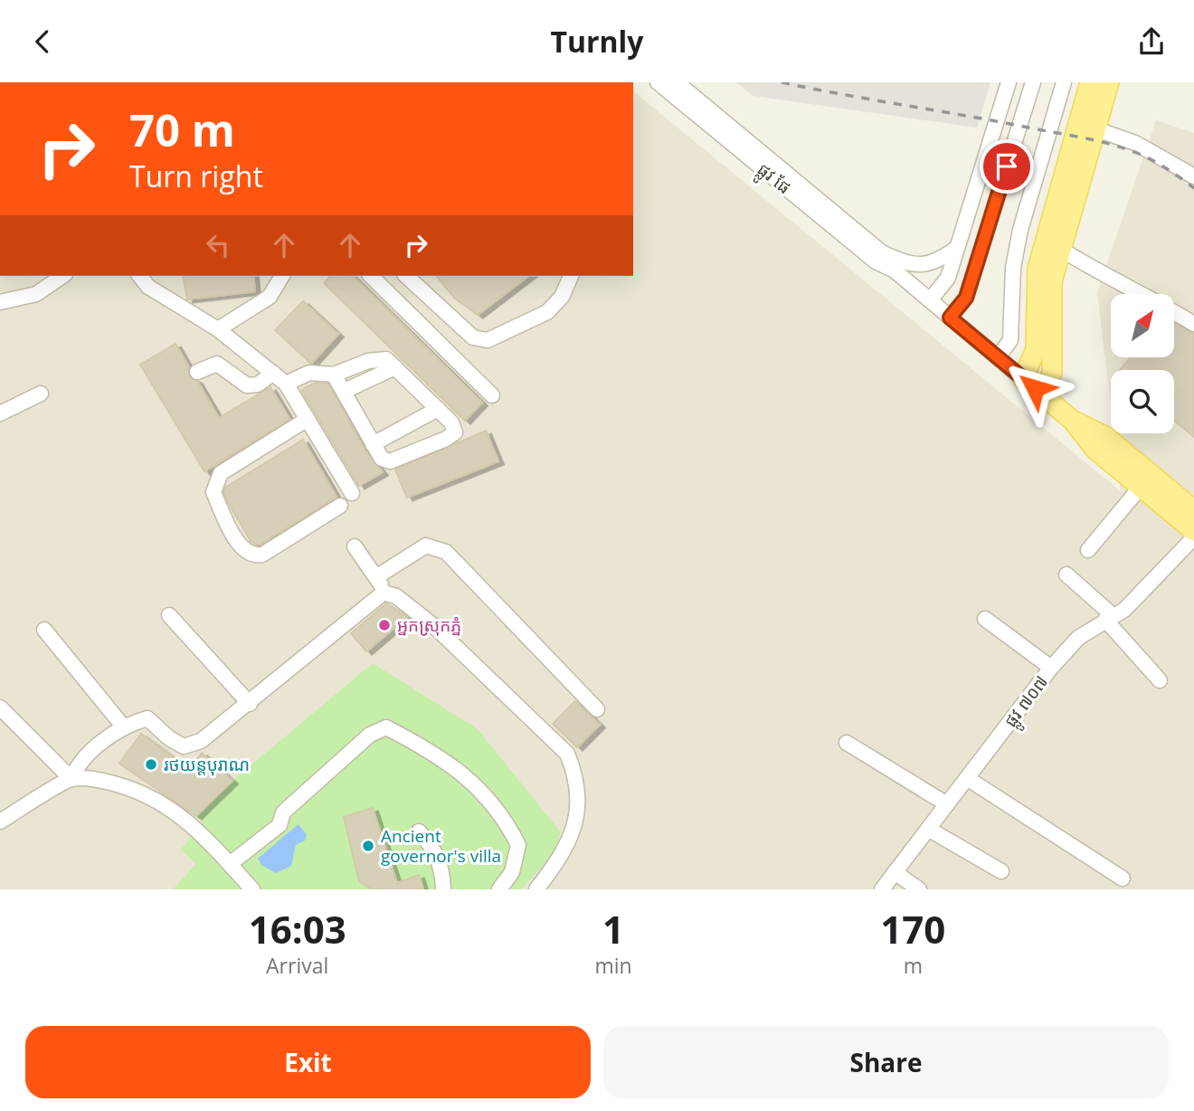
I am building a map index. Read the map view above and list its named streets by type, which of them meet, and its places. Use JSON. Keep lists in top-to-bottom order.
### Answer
{
  "streets": {
    "main road": ["ផ្លូវ ផែ"],
    "street": ["ផ្លូវ ៧០៧"]
  },
  "places": ["អ្នកស្រុកភ្នំ", "រថយន្តបុរាណ", "Ancient governor's villa"],
  "north": "top right",
  "page": {
    "header": "Turnly",
    "turn": ["70 m", "Turn right"],
    "eta": [
      "16:03",
      "Arrival",
      "1",
      "min",
      "170",
      "m"
    ],
    "buttons": ["Exit", "Share"]
  }
}
